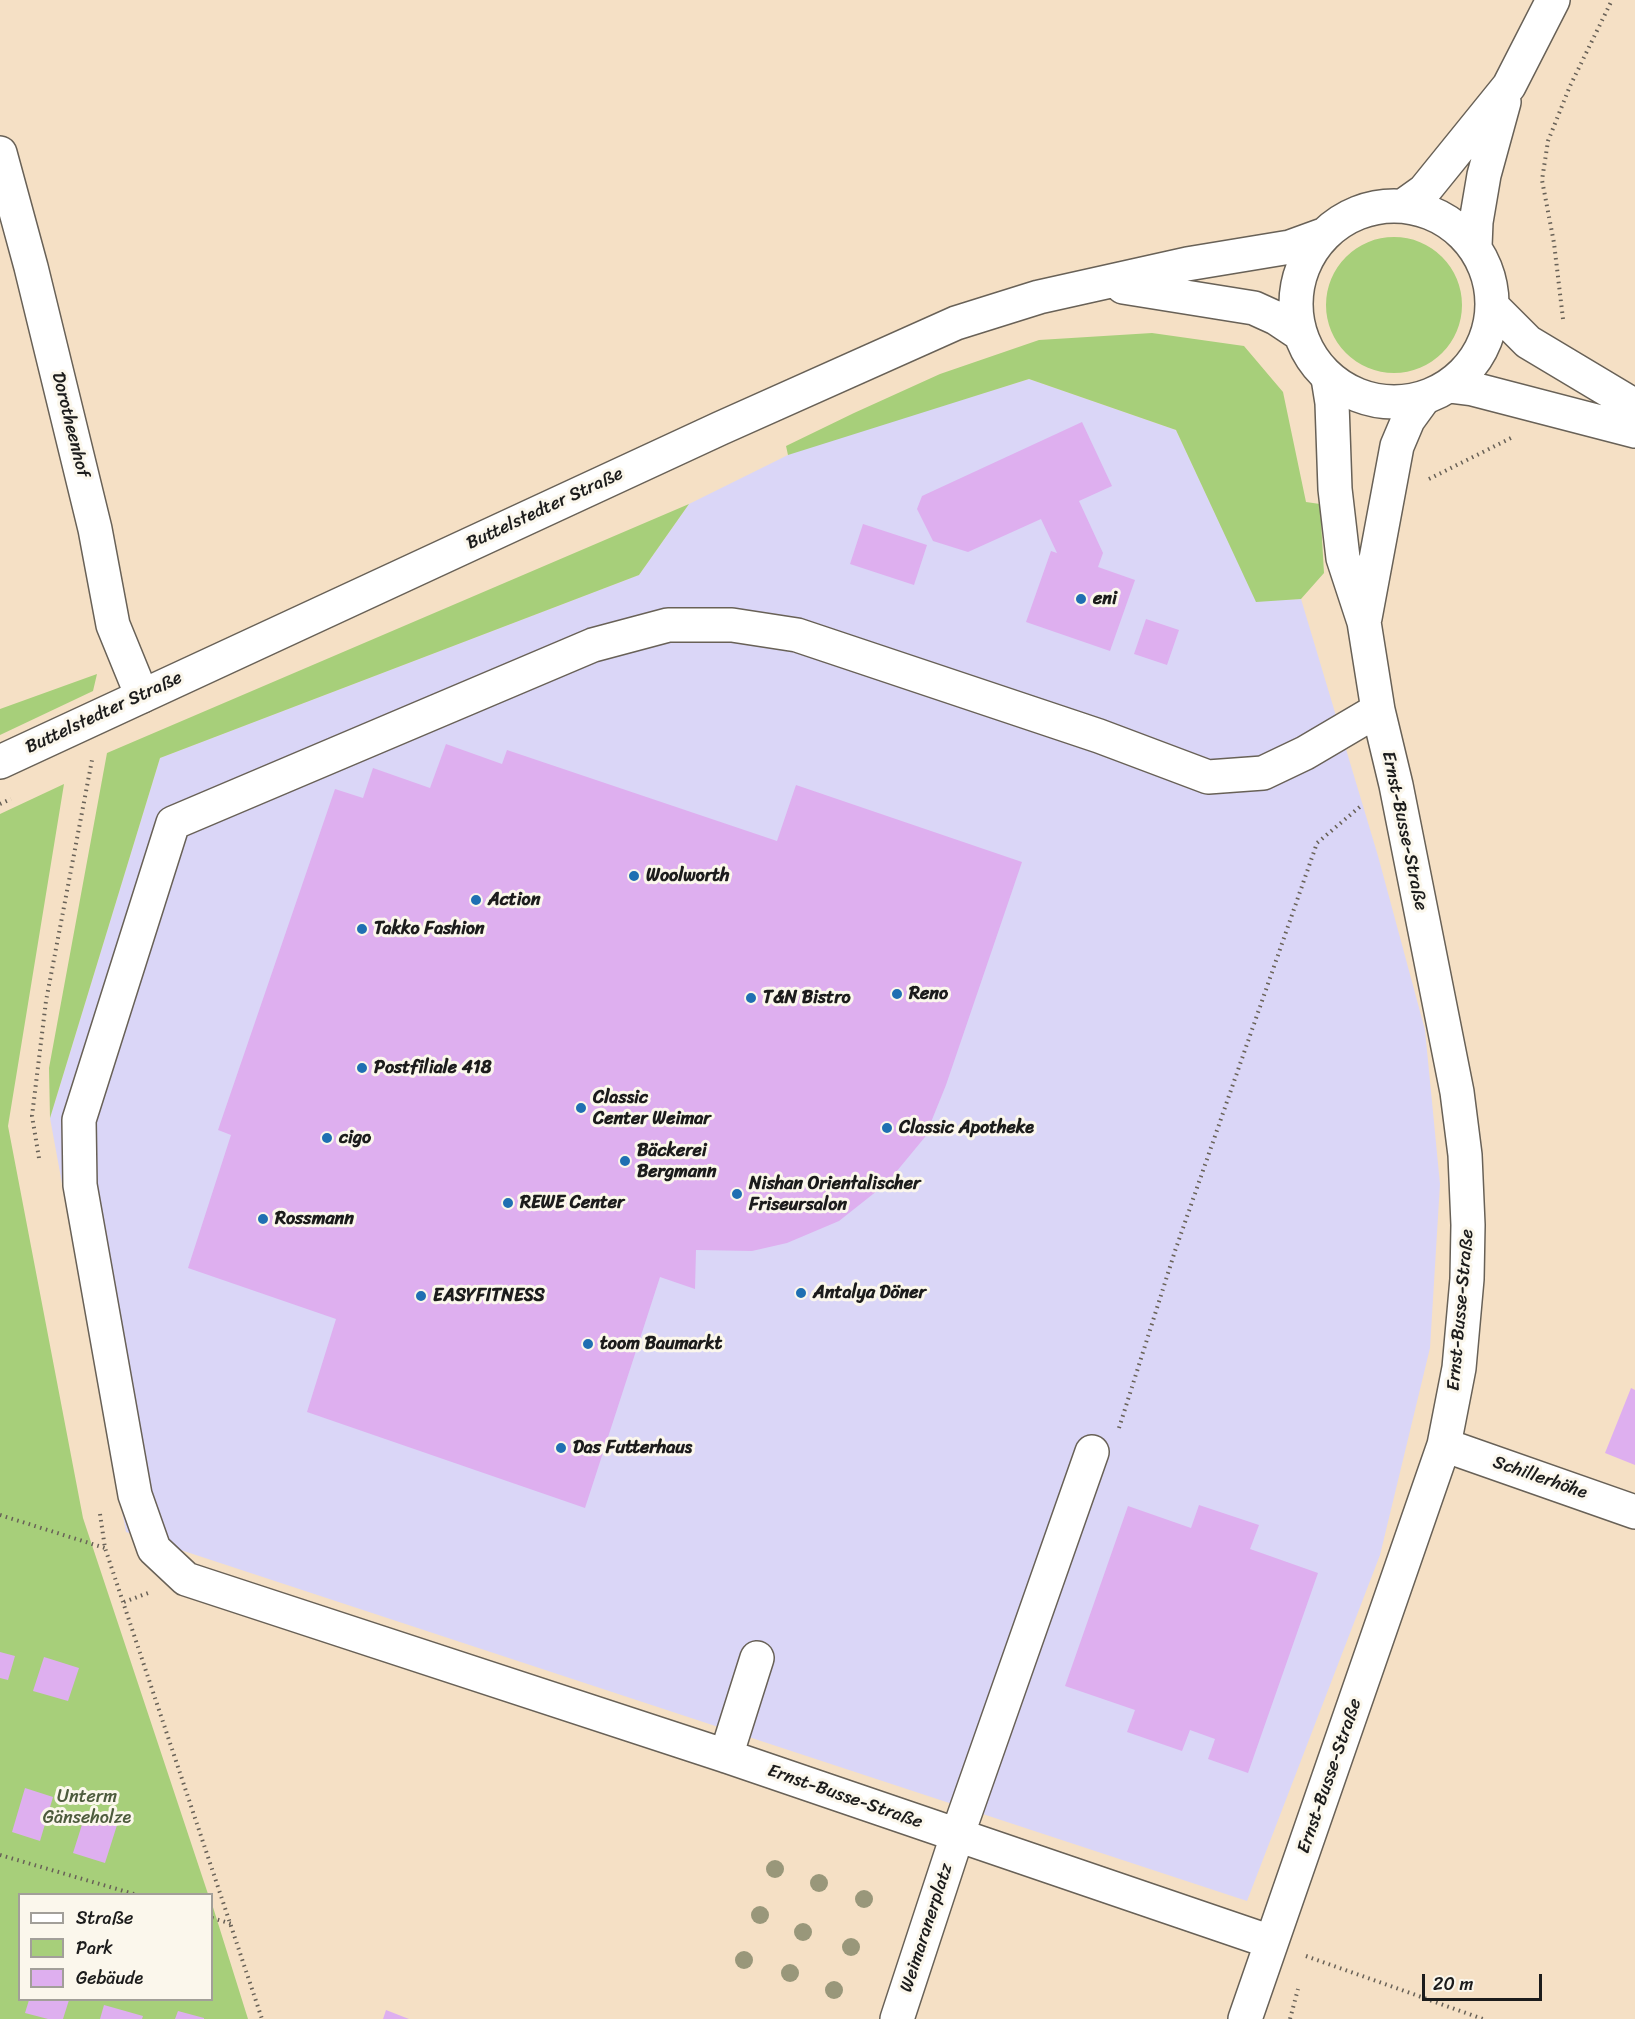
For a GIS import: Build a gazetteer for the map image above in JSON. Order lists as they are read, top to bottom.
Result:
{
  "streets": {
    "street": [
      "Dorotheenhof",
      "Buttelstedter Straße",
      "Ernst-Busse-Straße",
      "Schillerhöhe",
      "Weimaranerplatz"
    ]
  },
  "crossings": [
    ["Dorotheenhof", "Buttelstedter Straße"],
    ["Buttelstedter Straße", "Ernst-Busse-Straße"],
    ["Ernst-Busse-Straße", "Schillerhöhe"],
    ["Ernst-Busse-Straße", "Weimaranerplatz"]
  ],
  "parks": ["Unterm Gänseholze"],
  "places": [
    "eni",
    "Woolworth",
    "Action",
    "Takko Fashion",
    "Reno",
    "T&N Bistro",
    "Postfiliale 418",
    "Classic Center Weimar",
    "Classic Apotheke",
    "cigo",
    "Bäckerei Bergmann",
    "Nishan Orientalischer Friseursalon",
    "REWE Center",
    "Rossmann",
    "Antalya Döner",
    "EASYFITNESS",
    "toom Baumarkt",
    "Das Futterhaus"
  ],
  "legend": ["Straße", "Park", "Gebäude"],
  "scale_bar": "20 m"
}
